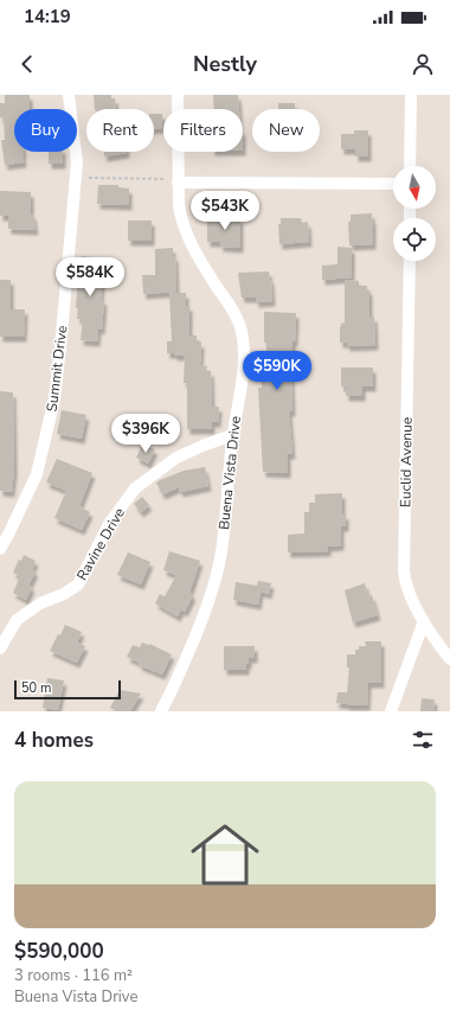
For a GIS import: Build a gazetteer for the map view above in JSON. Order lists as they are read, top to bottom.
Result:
{
  "streets": {
    "street": [
      "Summit Drive",
      "Euclid Avenue",
      "Buena Vista Drive",
      "Ravine Drive"
    ]
  },
  "crossings": [
    ["Buena Vista Drive", "Ravine Drive"]
  ],
  "scale_bar": "50 m",
  "north": "bottom",
  "page": {
    "status": "14:19",
    "header": "Nestly",
    "chip": [
      "Buy",
      "Rent",
      "Filters",
      "New"
    ],
    "price": [
      "$543K",
      "$584K",
      "$590K",
      "$396K"
    ],
    "scale": "50 m",
    "heading": "4 homes",
    "list": [
      {
        "name": "$590,000",
        "note": "3 rooms · 116 m² · Buena Vista Drive"
      }
    ]
  }
}
